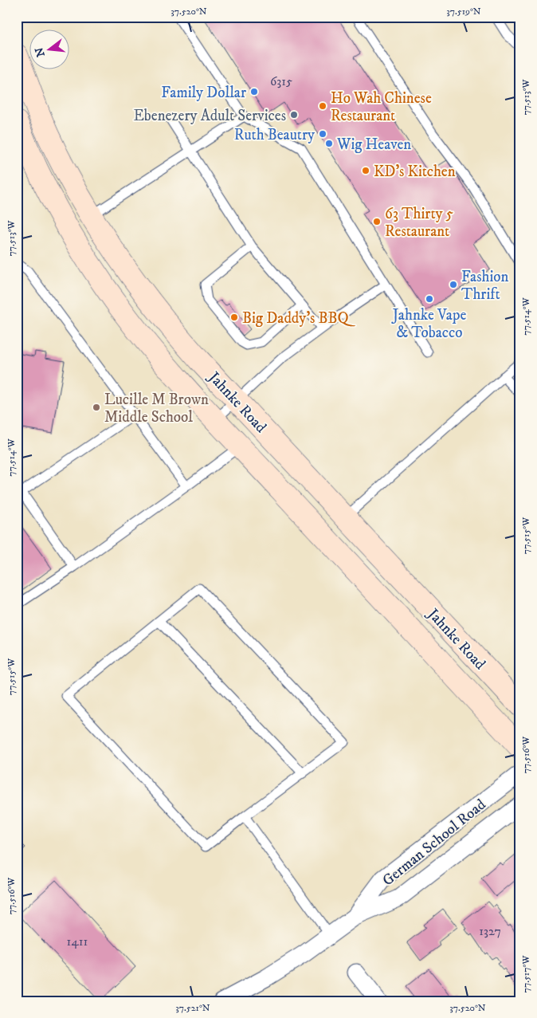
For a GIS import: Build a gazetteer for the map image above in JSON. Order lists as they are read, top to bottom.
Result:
{
  "streets": {
    "main road": ["Jahnke Road"],
    "street": ["German School Road"]
  },
  "places": [
    "Family Dollar",
    "Ho Wah Chinese Restaurant",
    "Ebenezery Adult Services",
    "Ruth Beautry",
    "Wig Heaven",
    "KD's Kitchen",
    "63 Thirty 5 Restaurant",
    "Fashion Thrift",
    "Jahnke Vape & Tobacco",
    "Big Daddy's BBQ",
    "Lucille M Brown Middle School"
  ],
  "house_numbers": ["6315", "1327", "1411"],
  "north": "left",
  "coordinates": [
    "37.520°N",
    "37.519°N",
    "77.513°W",
    "77.514°W",
    "77.515°W",
    "77.516°W",
    "77.517°W",
    "37.521°N"
  ]
}
